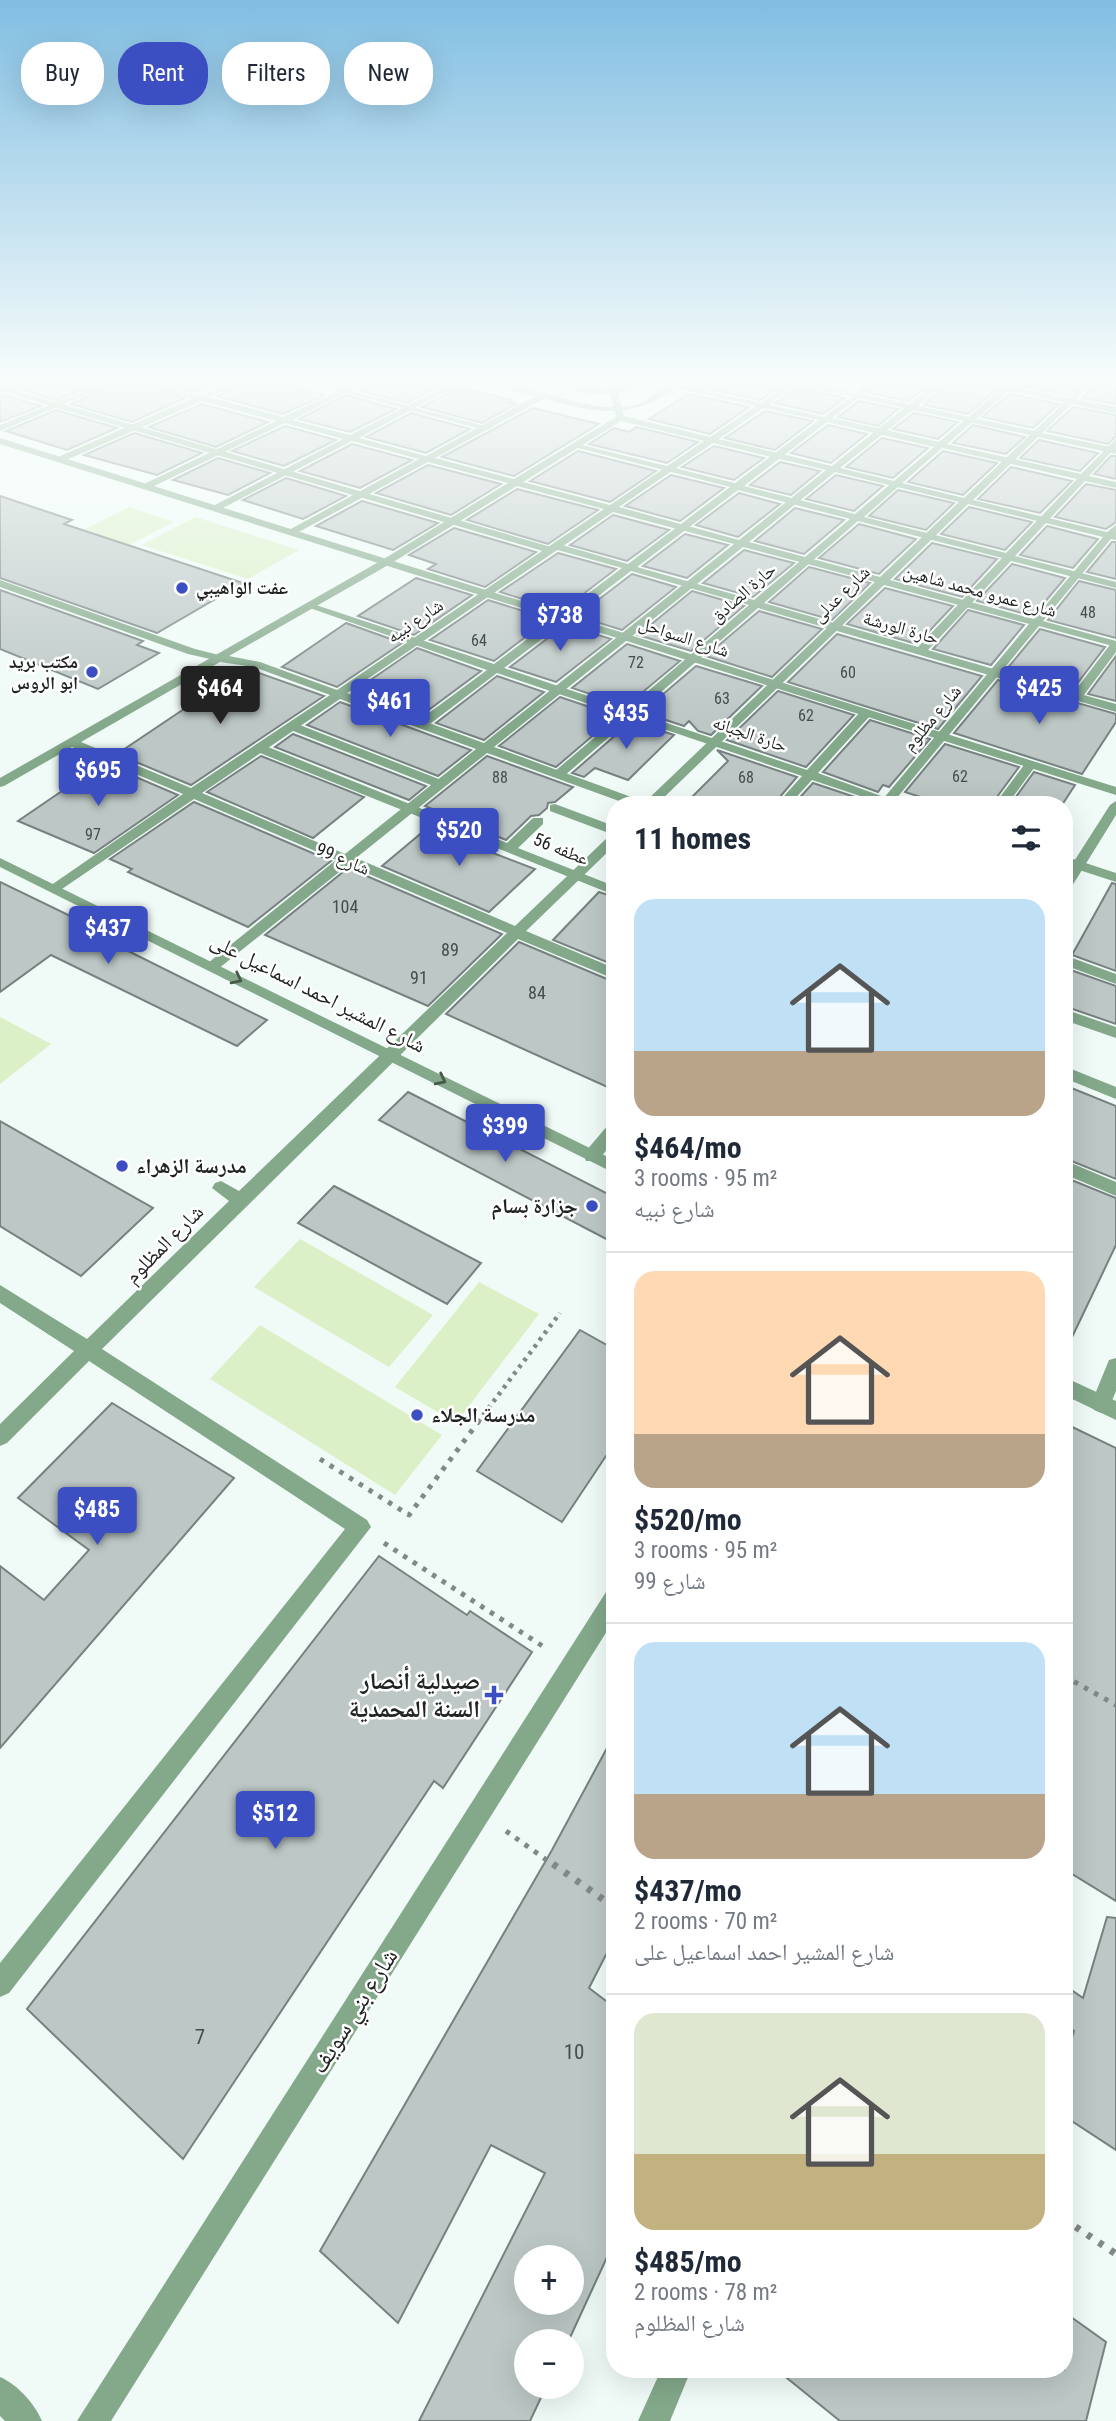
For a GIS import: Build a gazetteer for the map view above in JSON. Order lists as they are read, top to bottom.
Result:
{
  "streets": {
    "street": [
      "شارع عمرو محمد شاهين",
      "حارة الصادق",
      "شارع عدلى",
      "شارع نبيه",
      "حارة الورشة",
      "شارع السواحل",
      "شارع مظلوم",
      "حارة الجبانه",
      "عطفه 56",
      "شارع 99",
      "شارع المشير احمد اسماعيل على",
      "شارع المظلوم",
      "شارع بني سويف"
    ]
  },
  "crossings": [
    ["شارع عمرو محمد شاهين", "حارة الصادق"],
    ["شارع عمرو محمد شاهين", "شارع عدلى"],
    ["شارع عمرو محمد شاهين", "شارع نبيه"],
    ["شارع عمرو محمد شاهين", "شارع مظلوم"],
    ["حارة الصادق", "حارة الورشة"],
    ["حارة الصادق", "شارع السواحل"],
    ["حارة الصادق", "حارة الجبانه"],
    ["شارع عدلى", "حارة الورشة"],
    ["شارع عدلى", "شارع السواحل"],
    ["شارع عدلى", "حارة الجبانه"],
    ["شارع نبيه", "حارة الورشة"],
    ["شارع نبيه", "شارع السواحل"],
    ["شارع نبيه", "حارة الجبانه"],
    ["شارع نبيه", "عطفه 56"],
    ["شارع نبيه", "شارع 99"],
    ["شارع نبيه", "شارع المشير احمد اسماعيل على"],
    ["حارة الورشة", "شارع مظلوم"],
    ["شارع السواحل", "شارع مظلوم"],
    ["شارع المشير احمد اسماعيل على", "شارع المظلوم"]
  ],
  "one_way": ["شارع المشير احمد اسماعيل على"],
  "places": {
    "other": [
      "عفت الواهيبي",
      "مكتب بريد ابو الروس",
      "مدرسة الزهراء",
      "جزارة بسام",
      "مدرسة الجلاء"
    ],
    "health": ["صيدلية أنصار السنة المحمدية"]
  },
  "house_numbers": [
    "48",
    "64",
    "72",
    "60",
    "63",
    "62",
    "62",
    "88",
    "68",
    "97",
    "104",
    "89",
    "91",
    "84",
    "7",
    "10"
  ],
  "page": {
    "chip": [
      "Buy",
      "Rent",
      "Filters",
      "New"
    ],
    "price": [
      "$738",
      "$464",
      "$425",
      "$461",
      "$435",
      "$695",
      "$520",
      "$437",
      "$399",
      "$485",
      "$512"
    ],
    "heading": "11 homes",
    "list": [
      {
        "name": "$464/mo",
        "note": "3 rooms · 95 m² · شارع نبيه"
      },
      {
        "name": "$520/mo",
        "note": "3 rooms · 95 m² · شارع 99"
      },
      {
        "name": "$437/mo",
        "note": "2 rooms · 70 m² · شارع المشير احمد اسماعيل على"
      },
      {
        "name": "$485/mo",
        "note": "2 rooms · 78 m² · شارع المظلوم"
      }
    ],
    "map_buttons": ["+", "−"]
  }
}
